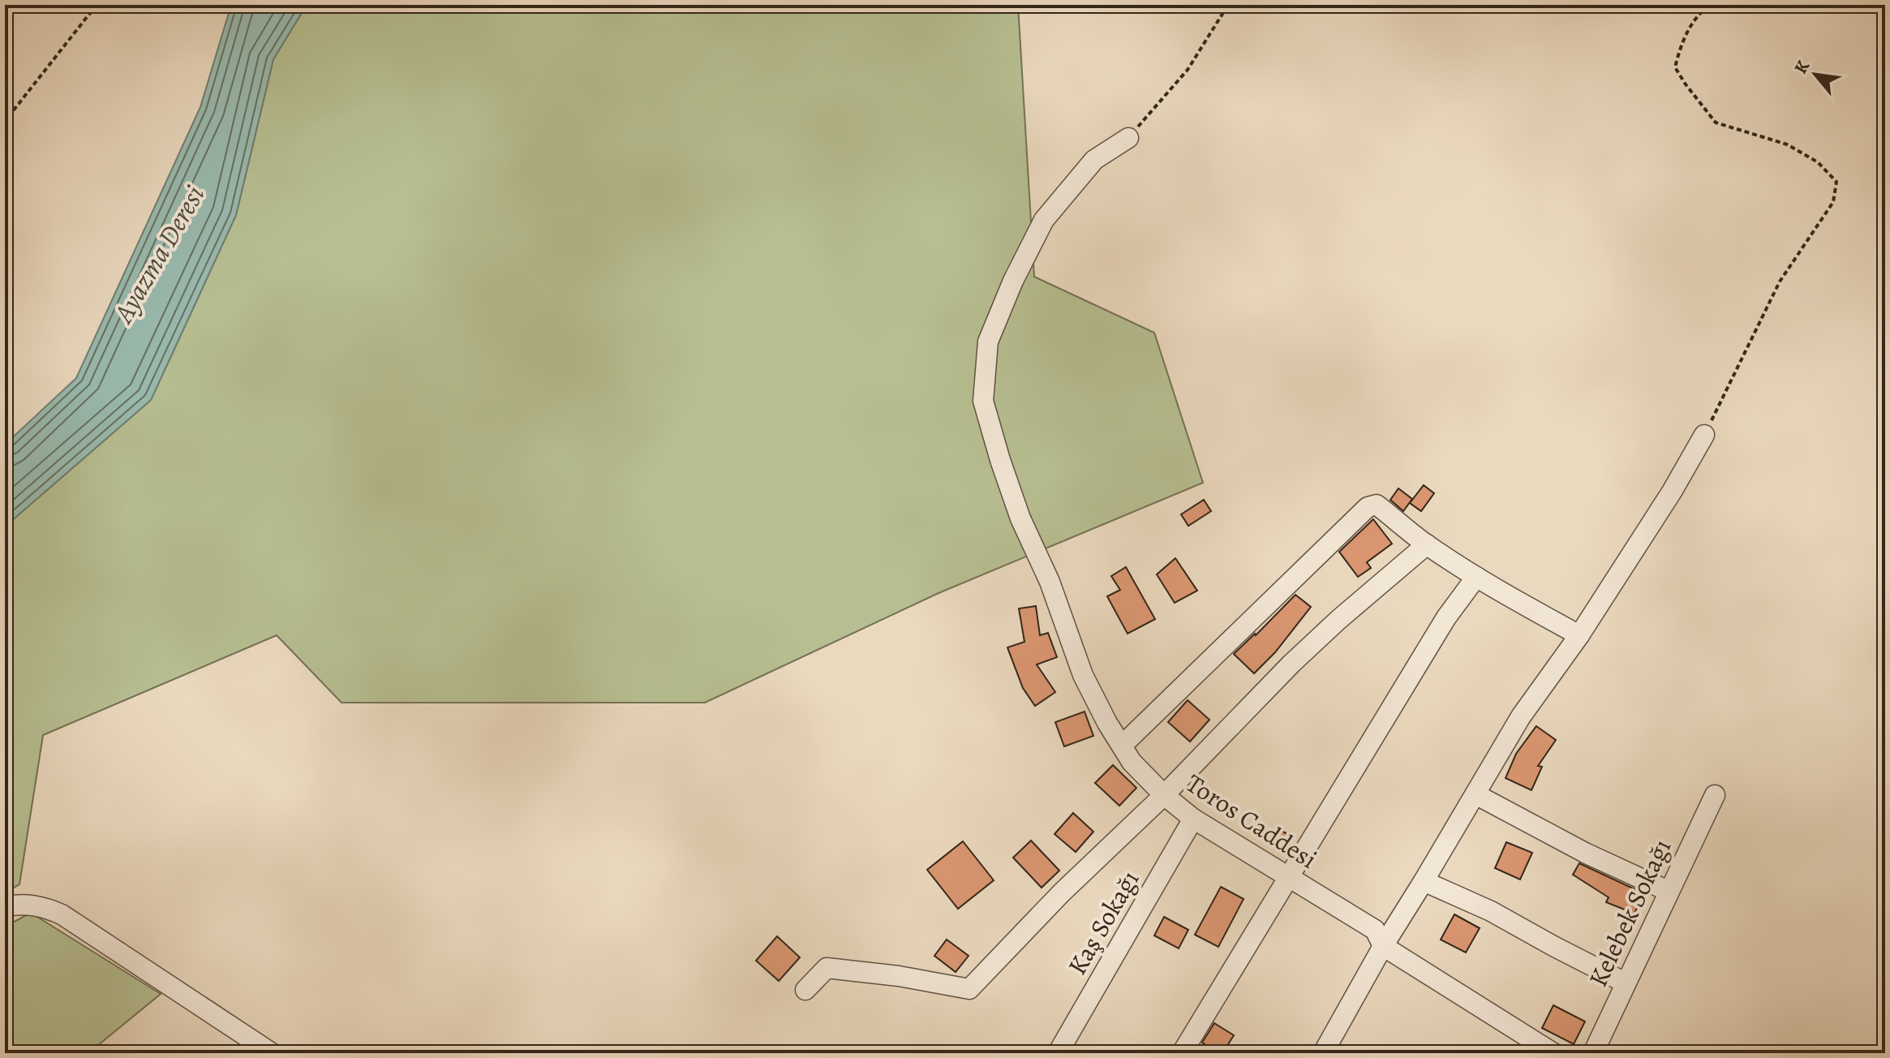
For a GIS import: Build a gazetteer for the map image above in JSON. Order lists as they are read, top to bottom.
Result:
{
  "streets": {
    "street": ["Toros Caddesi", "Kelebek Sokağı", "Kaş Sokağı"]
  },
  "crossings": [
    ["Toros Caddesi", "Kaş Sokağı"]
  ],
  "water": ["Ayazma Deresi"],
  "north": "top left"
}
